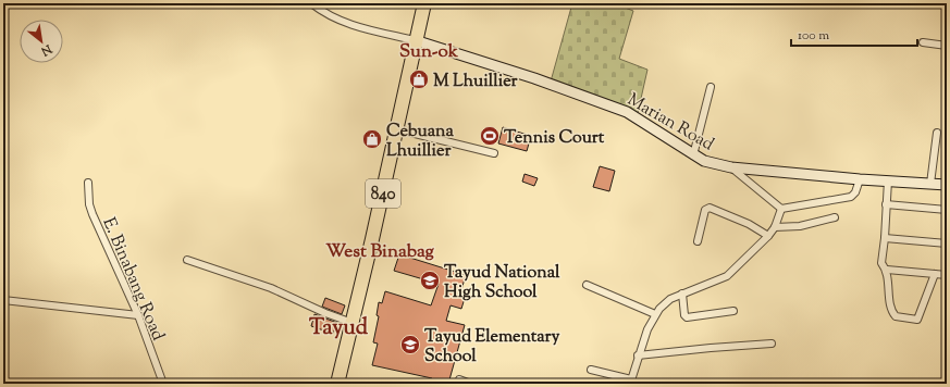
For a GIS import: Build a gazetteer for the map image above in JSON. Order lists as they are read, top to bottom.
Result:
{
  "streets": {
    "highway": ["840"],
    "street": ["Marian Road", "E. Binabang Road"]
  },
  "crossings": [
    ["Marian Road", "840"]
  ],
  "districts": ["Sun-ok", "West Binabag", "Tayud"],
  "places": {
    "shop": ["M Lhuillier", "Cebuana Lhuillier"],
    "sports": ["Tennis Court"],
    "school or university": ["Tayud National High School", "Tayud Elementary School"]
  },
  "scale_bar": "100 m",
  "north": "bottom right"
}
